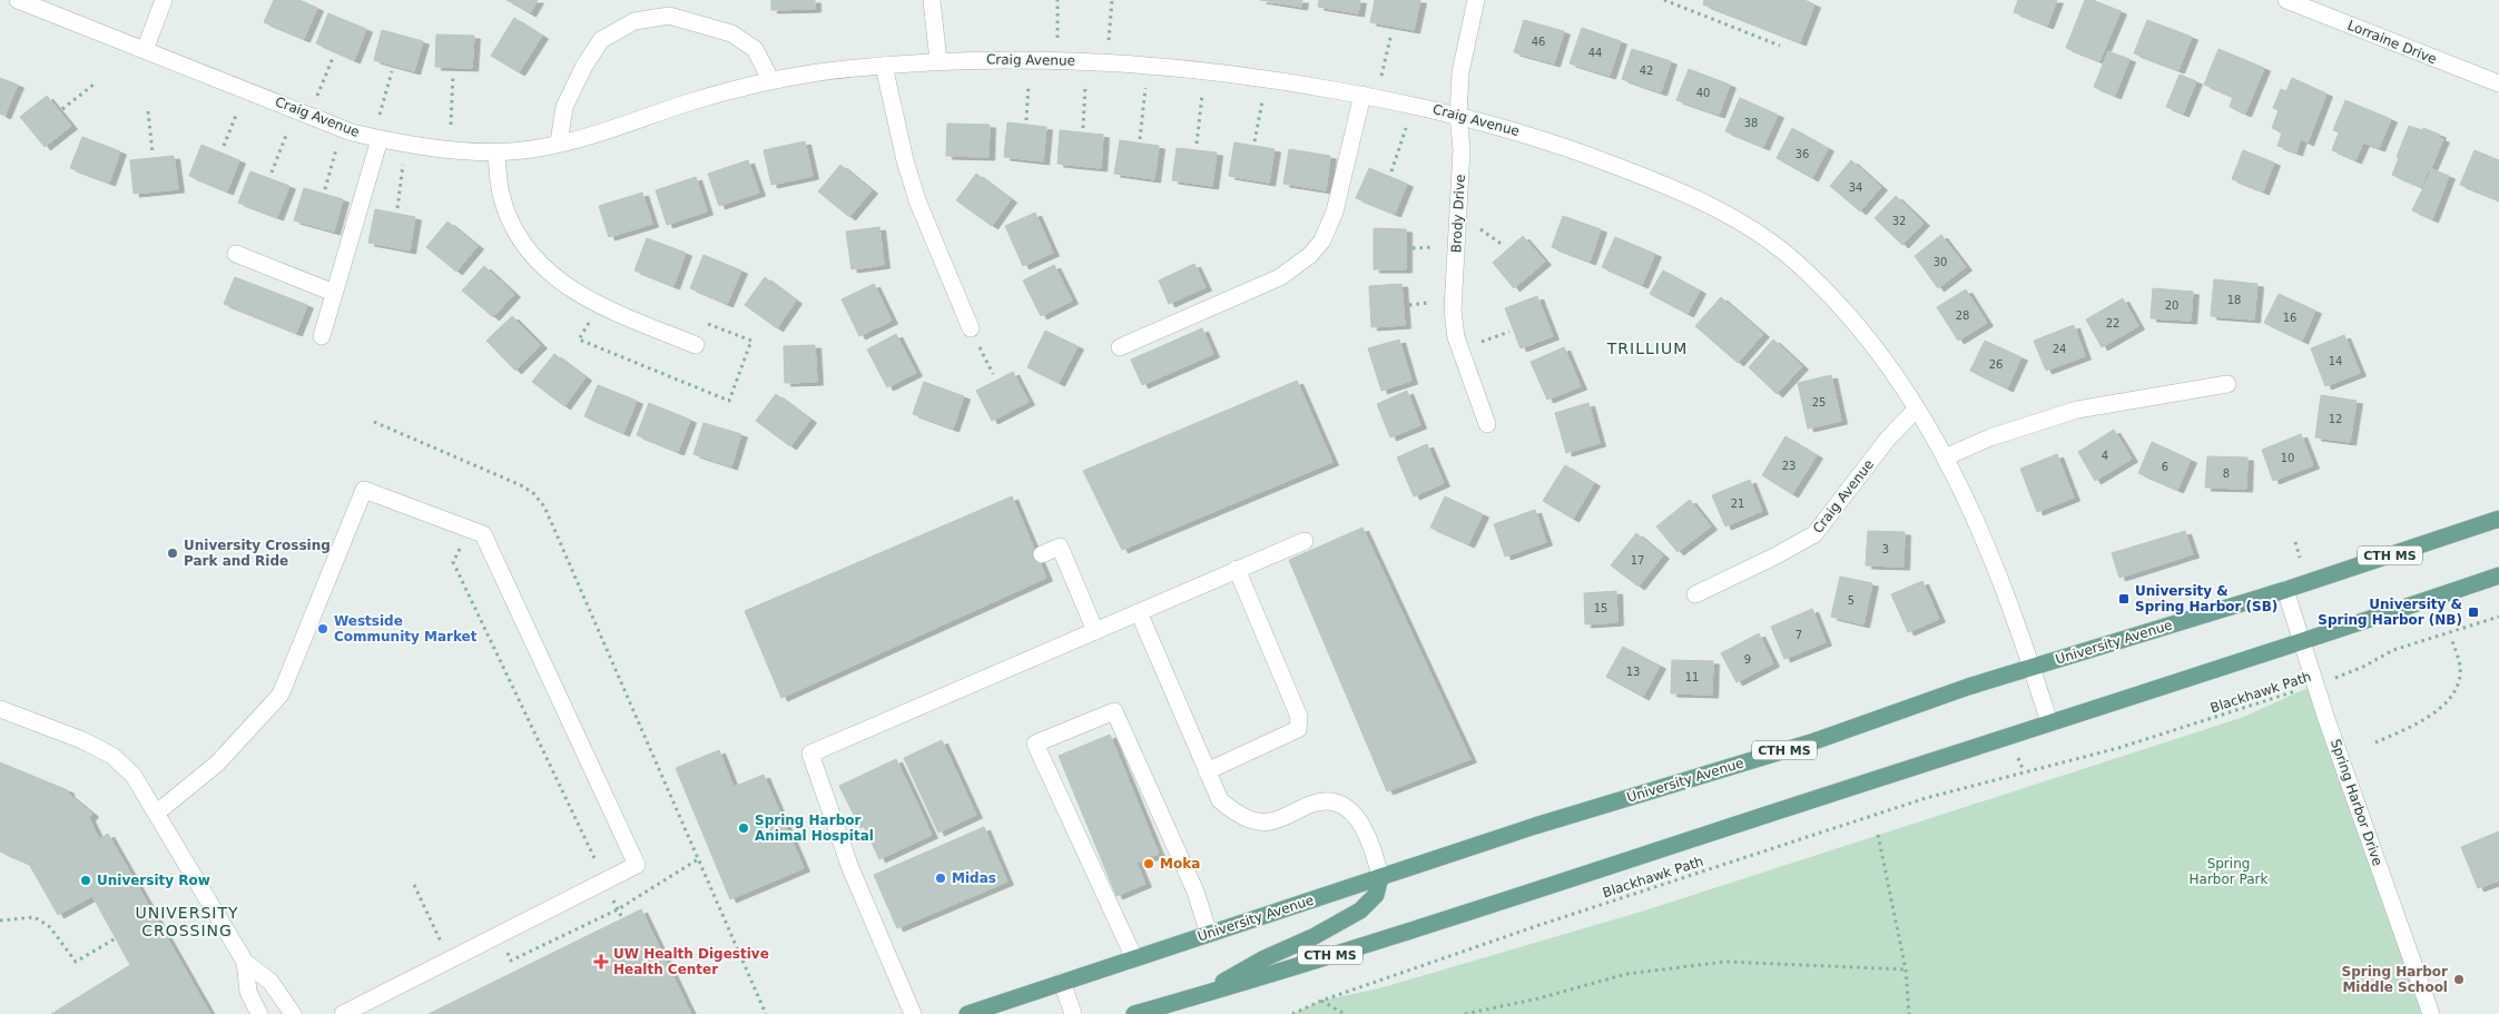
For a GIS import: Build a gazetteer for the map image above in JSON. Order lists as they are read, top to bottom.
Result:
{
  "streets": {
    "main road": ["CTH MS", "University Avenue"],
    "street": [
      "Lorraine Drive",
      "Craig Avenue",
      "Brody Drive",
      "Spring Harbor Drive"
    ],
    "path": ["Blackhawk Path"]
  },
  "crossings": [
    ["Craig Avenue", "Brody Drive"],
    ["Craig Avenue", "CTH MS"],
    ["Craig Avenue", "University Avenue"],
    ["CTH MS", "Spring Harbor Drive"],
    ["University Avenue", "Spring Harbor Drive"],
    ["Blackhawk Path", "Spring Harbor Drive"]
  ],
  "districts": ["TRILLIUM", "UNIVERSITY CROSSING"],
  "parks": ["Spring Harbor Park"],
  "places": {
    "other": [
      "University Crossing Park and Ride",
      "Westside Community Market",
      "Spring Harbor Animal Hospital",
      "Moka",
      "Midas",
      "University Row",
      "Spring Harbor Middle School"
    ],
    "transit": ["University & Spring Harbor (SB)", "University & Spring Harbor (NB)"],
    "health": ["UW Health Digestive Health Center"]
  },
  "house_numbers": [
    "46",
    "44",
    "42",
    "40",
    "38",
    "36",
    "34",
    "32",
    "30",
    "18",
    "20",
    "28",
    "16",
    "22",
    "24",
    "14",
    "26",
    "25",
    "12",
    "4",
    "10",
    "23",
    "6",
    "8",
    "21",
    "3",
    "17",
    "5",
    "15",
    "7",
    "9",
    "13",
    "11"
  ]
}
